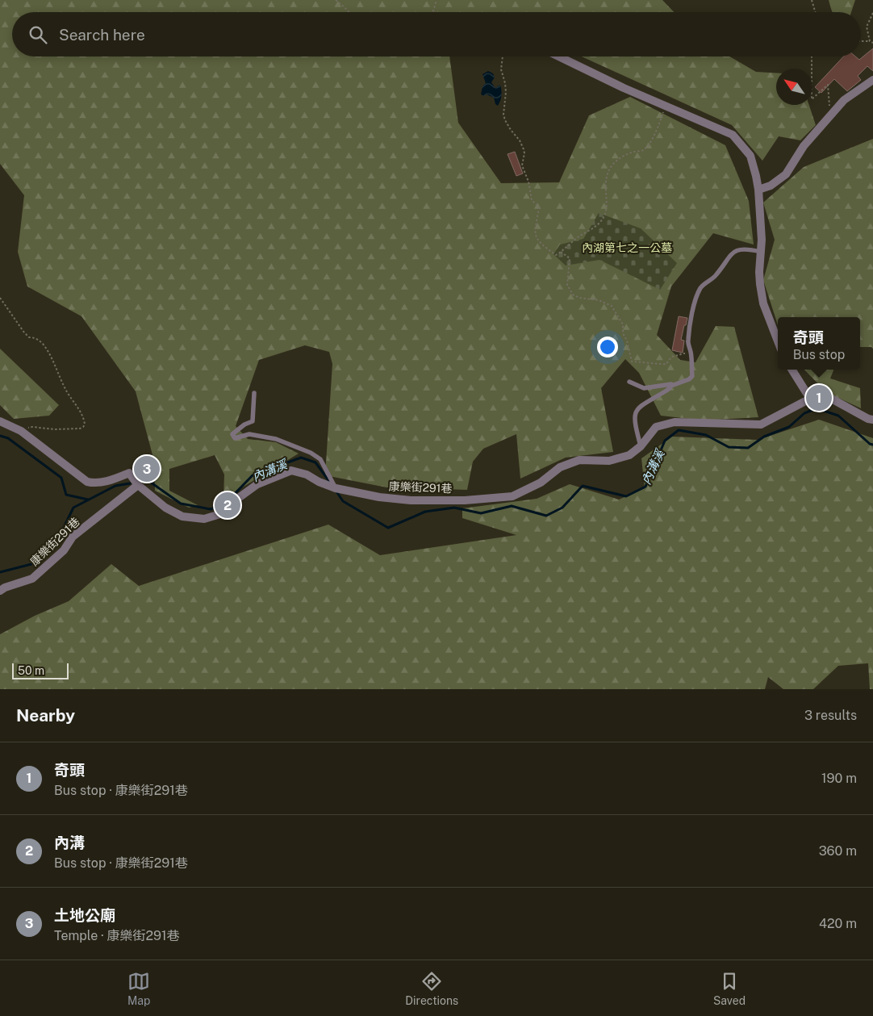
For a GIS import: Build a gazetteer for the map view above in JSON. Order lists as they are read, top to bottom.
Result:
{
  "streets": {
    "street": ["康樂街291巷"]
  },
  "water": ["內溝溪"],
  "parks": ["內湖第七之一公墓"],
  "scale_bar": "50 m",
  "north": "top left",
  "page": {
    "search": "Search here",
    "popup": ["奇頭", "Bus stop"],
    "pins": ["1", "3", "2"],
    "scale": "50 m",
    "heading": ["Nearby", "3 results"],
    "list": [
      {
        "mark": "1",
        "name": "奇頭",
        "note": "Bus stop · 康樂街291巷",
        "value": "190 m"
      },
      {
        "mark": "2",
        "name": "內溝",
        "note": "Bus stop · 康樂街291巷",
        "value": "360 m"
      },
      {
        "mark": "3",
        "name": "土地公廟",
        "note": "Temple · 康樂街291巷",
        "value": "420 m"
      }
    ],
    "nav": ["Map", "Directions", "Saved"]
  }
}
